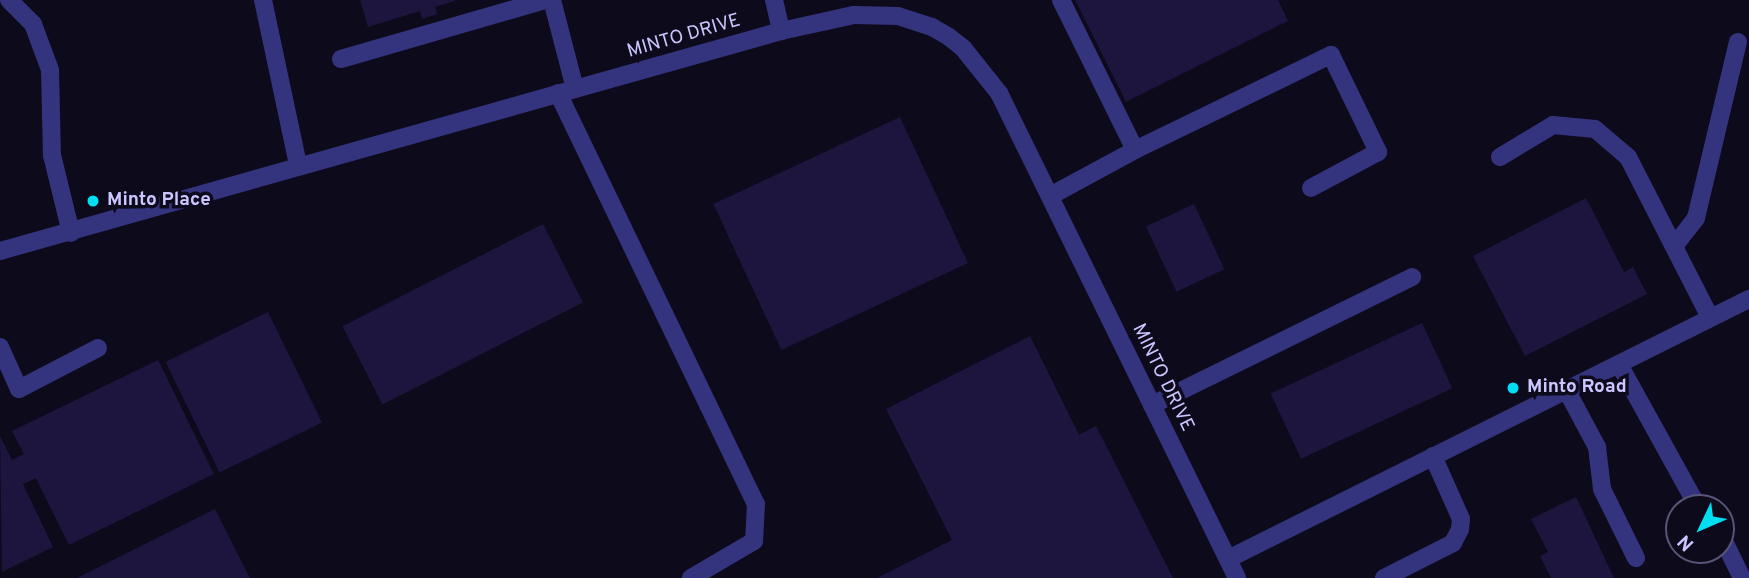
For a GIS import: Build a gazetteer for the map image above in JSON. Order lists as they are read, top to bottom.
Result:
{
  "streets": {
    "street": ["MINTO DRIVE"]
  },
  "places": ["Minto Place", "Minto Road"],
  "north": "bottom left"
}
